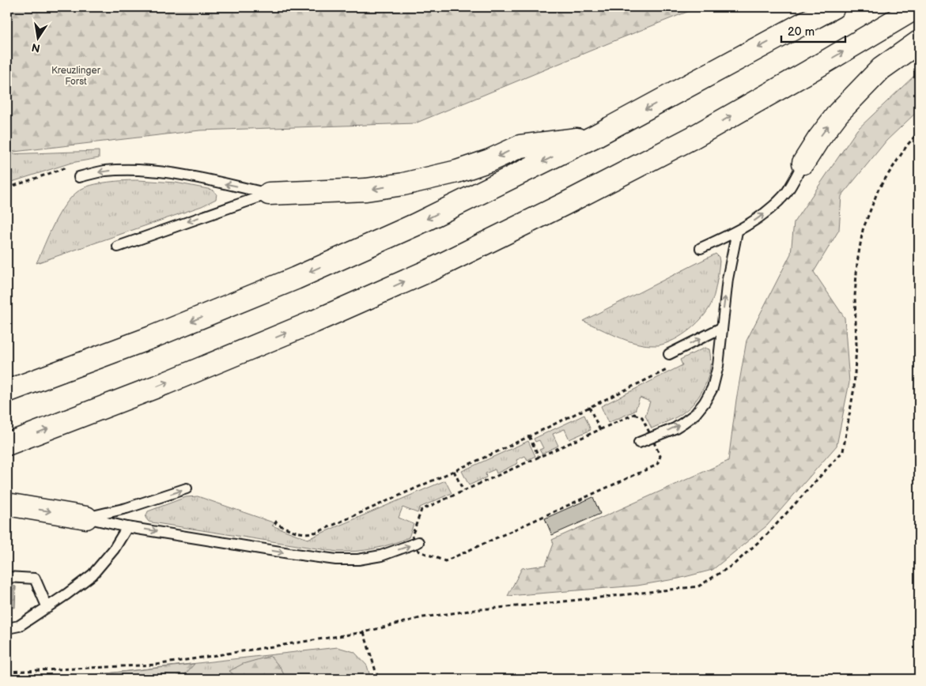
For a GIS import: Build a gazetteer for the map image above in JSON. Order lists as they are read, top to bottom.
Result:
{
  "parks": ["Kreuzlinger Forst"],
  "scale_bar": "20 m",
  "north": "bottom"
}
